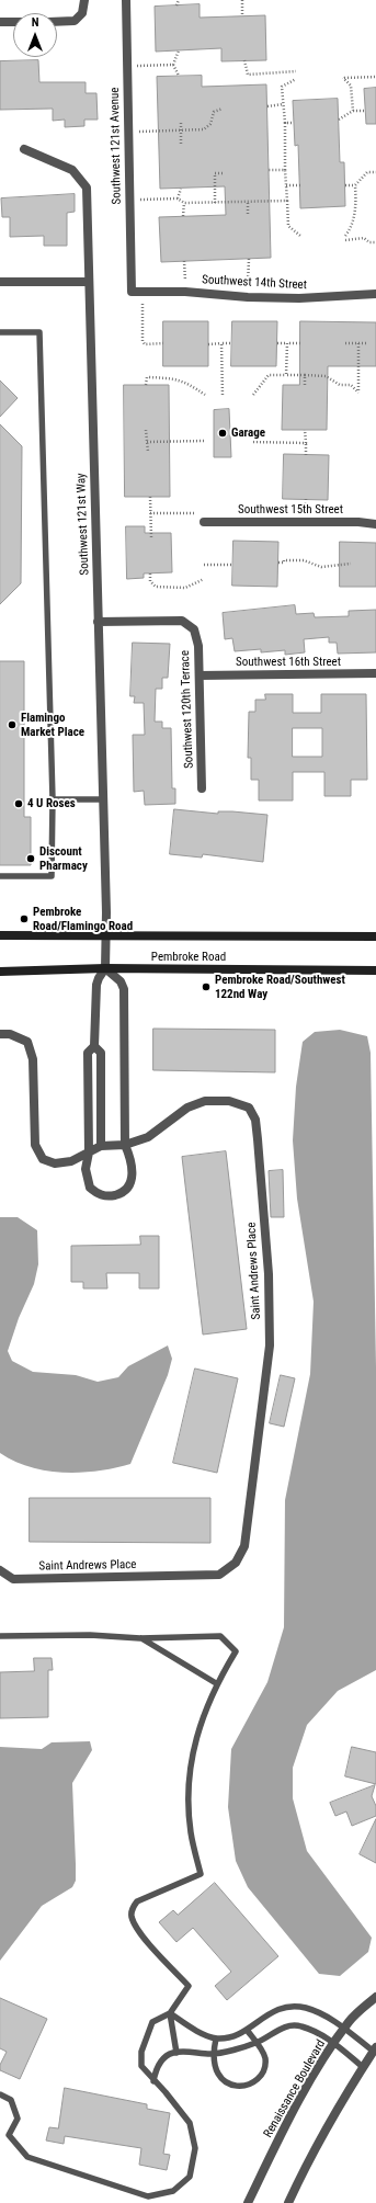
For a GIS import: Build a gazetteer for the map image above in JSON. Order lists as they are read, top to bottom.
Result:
{
  "streets": {
    "main road": ["Pembroke Road"],
    "street": [
      "Southwest 121st Avenue",
      "Southwest 14th Street",
      "Southwest 15th Street",
      "Southwest 121st Way",
      "Southwest 16th Street",
      "Southwest 120th Terrace",
      "Saint Andrews Place",
      "Renaissance Boulevard"
    ]
  },
  "crossings": [
    ["Southwest 121st Avenue", "Southwest 14th Street"],
    ["Southwest 121st Way", "Southwest 120th Terrace"],
    ["Southwest 121st Way", "Pembroke Road"],
    ["Southwest 16th Street", "Southwest 120th Terrace"]
  ],
  "places": [
    "Garage",
    "Flamingo Market Place",
    "4 U Roses",
    "Discount Pharmacy",
    "Pembroke Road/Flamingo Road",
    "Pembroke Road/Southwest 122nd Way"
  ],
  "north": "top"
}
